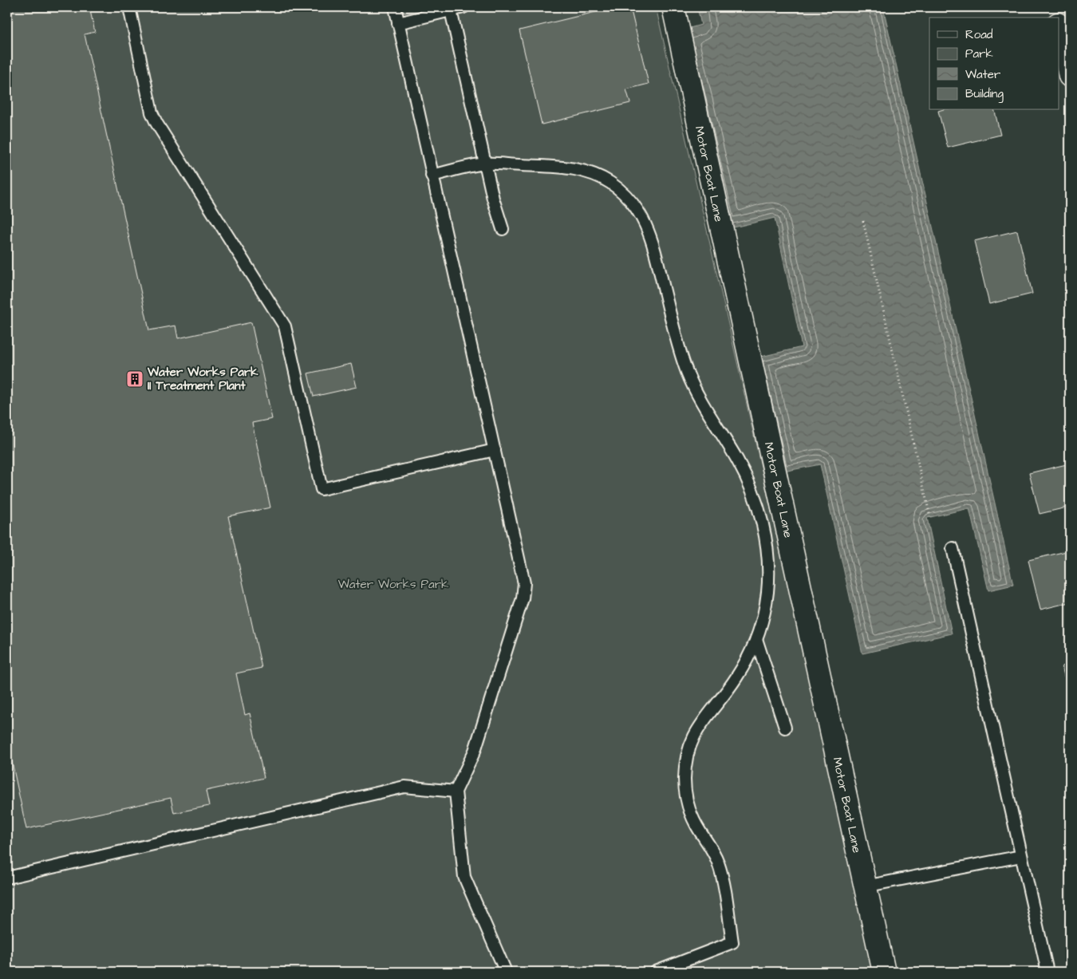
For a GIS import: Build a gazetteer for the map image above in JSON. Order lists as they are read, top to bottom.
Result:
{
  "streets": {
    "street": ["Motor Boat Lane"]
  },
  "parks": ["Water Works Park"],
  "places": {
    "building": ["Water Works Park II Treatment Plant"]
  },
  "legend": [
    "Road",
    "Park",
    "Water",
    "Building"
  ]
}
